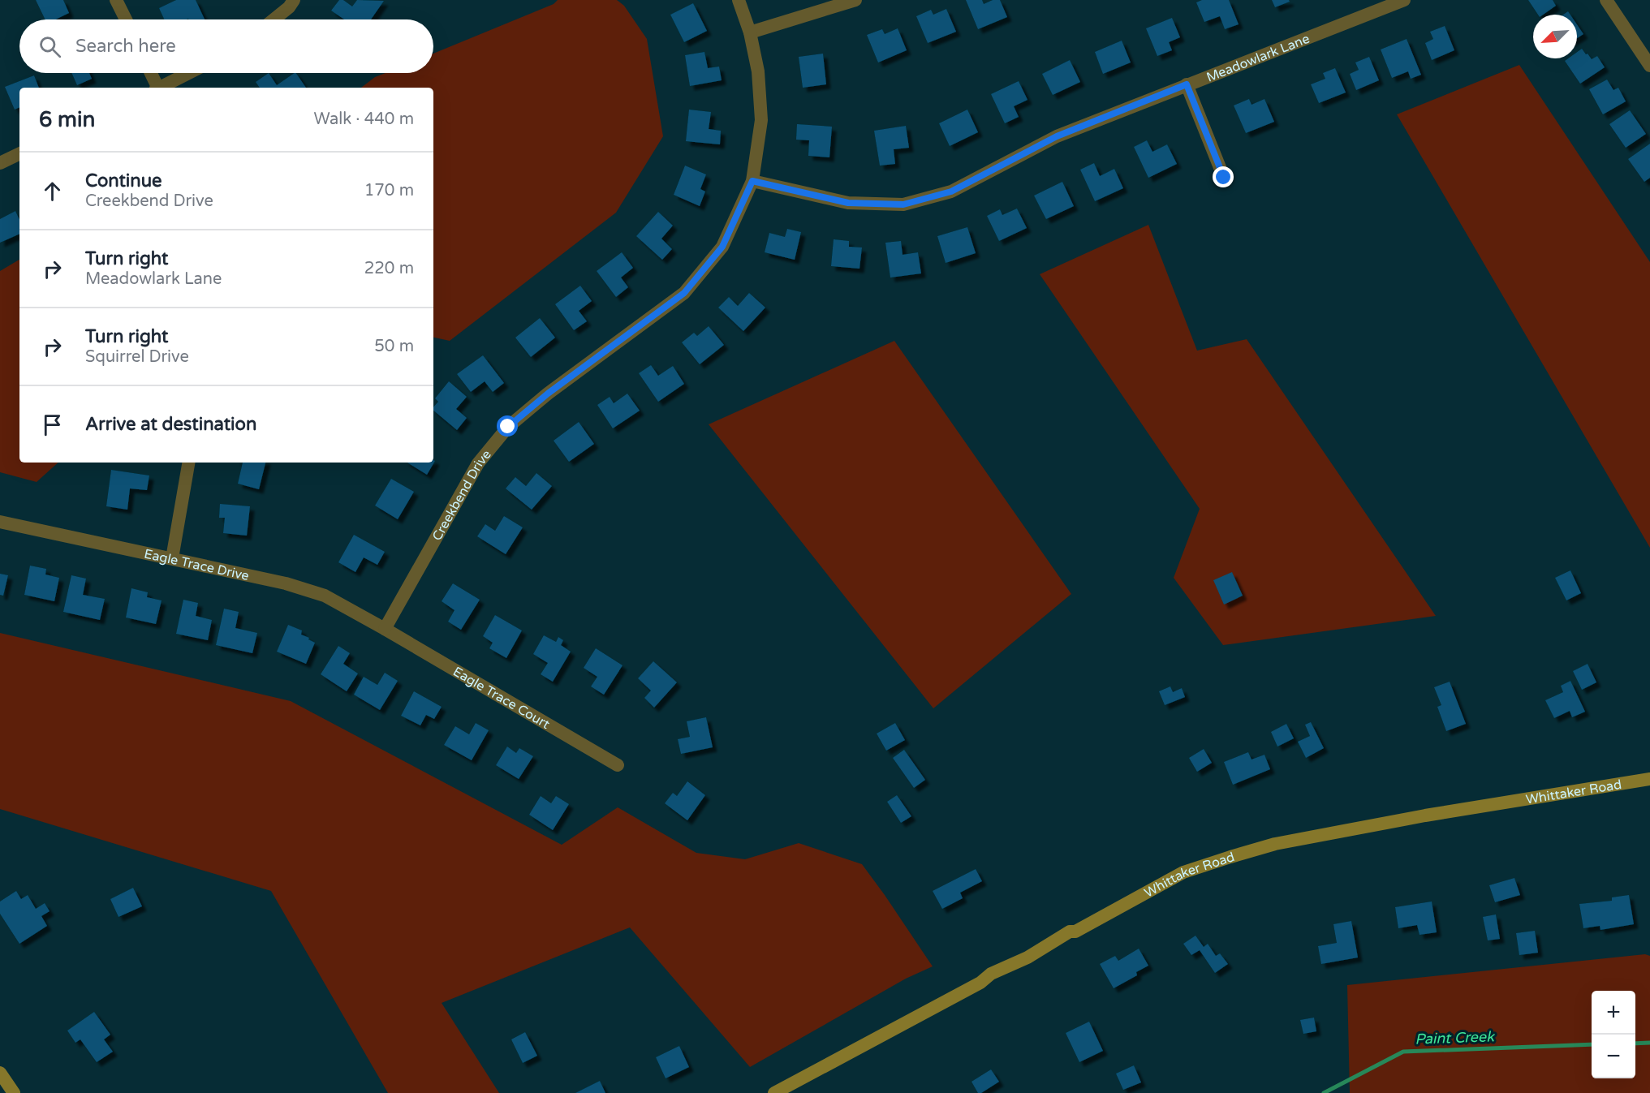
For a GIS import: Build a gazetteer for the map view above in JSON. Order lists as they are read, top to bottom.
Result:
{
  "streets": {
    "main road": ["Whittaker Road"],
    "street": [
      "Meadowlark Lane",
      "Creekbend Drive",
      "Eagle Trace Drive",
      "Eagle Trace Court"
    ]
  },
  "crossings": [
    ["Meadowlark Lane", "Creekbend Drive"],
    ["Creekbend Drive", "Eagle Trace Drive"],
    ["Creekbend Drive", "Eagle Trace Court"],
    ["Eagle Trace Drive", "Eagle Trace Court"]
  ],
  "water": ["Paint Creek"],
  "north": "bottom left",
  "page": {
    "search": "Search here",
    "heading": ["6 min", "Walk · 440 m"],
    "list": [
      ["Continue", "Creekbend Drive", "170 m"],
      ["Turn right", "Meadowlark Lane", "220 m"],
      ["Turn right", "Squirrel Drive", "50 m"],
      "Arrive at destination"
    ],
    "map_buttons": ["+", "−"]
  }
}
